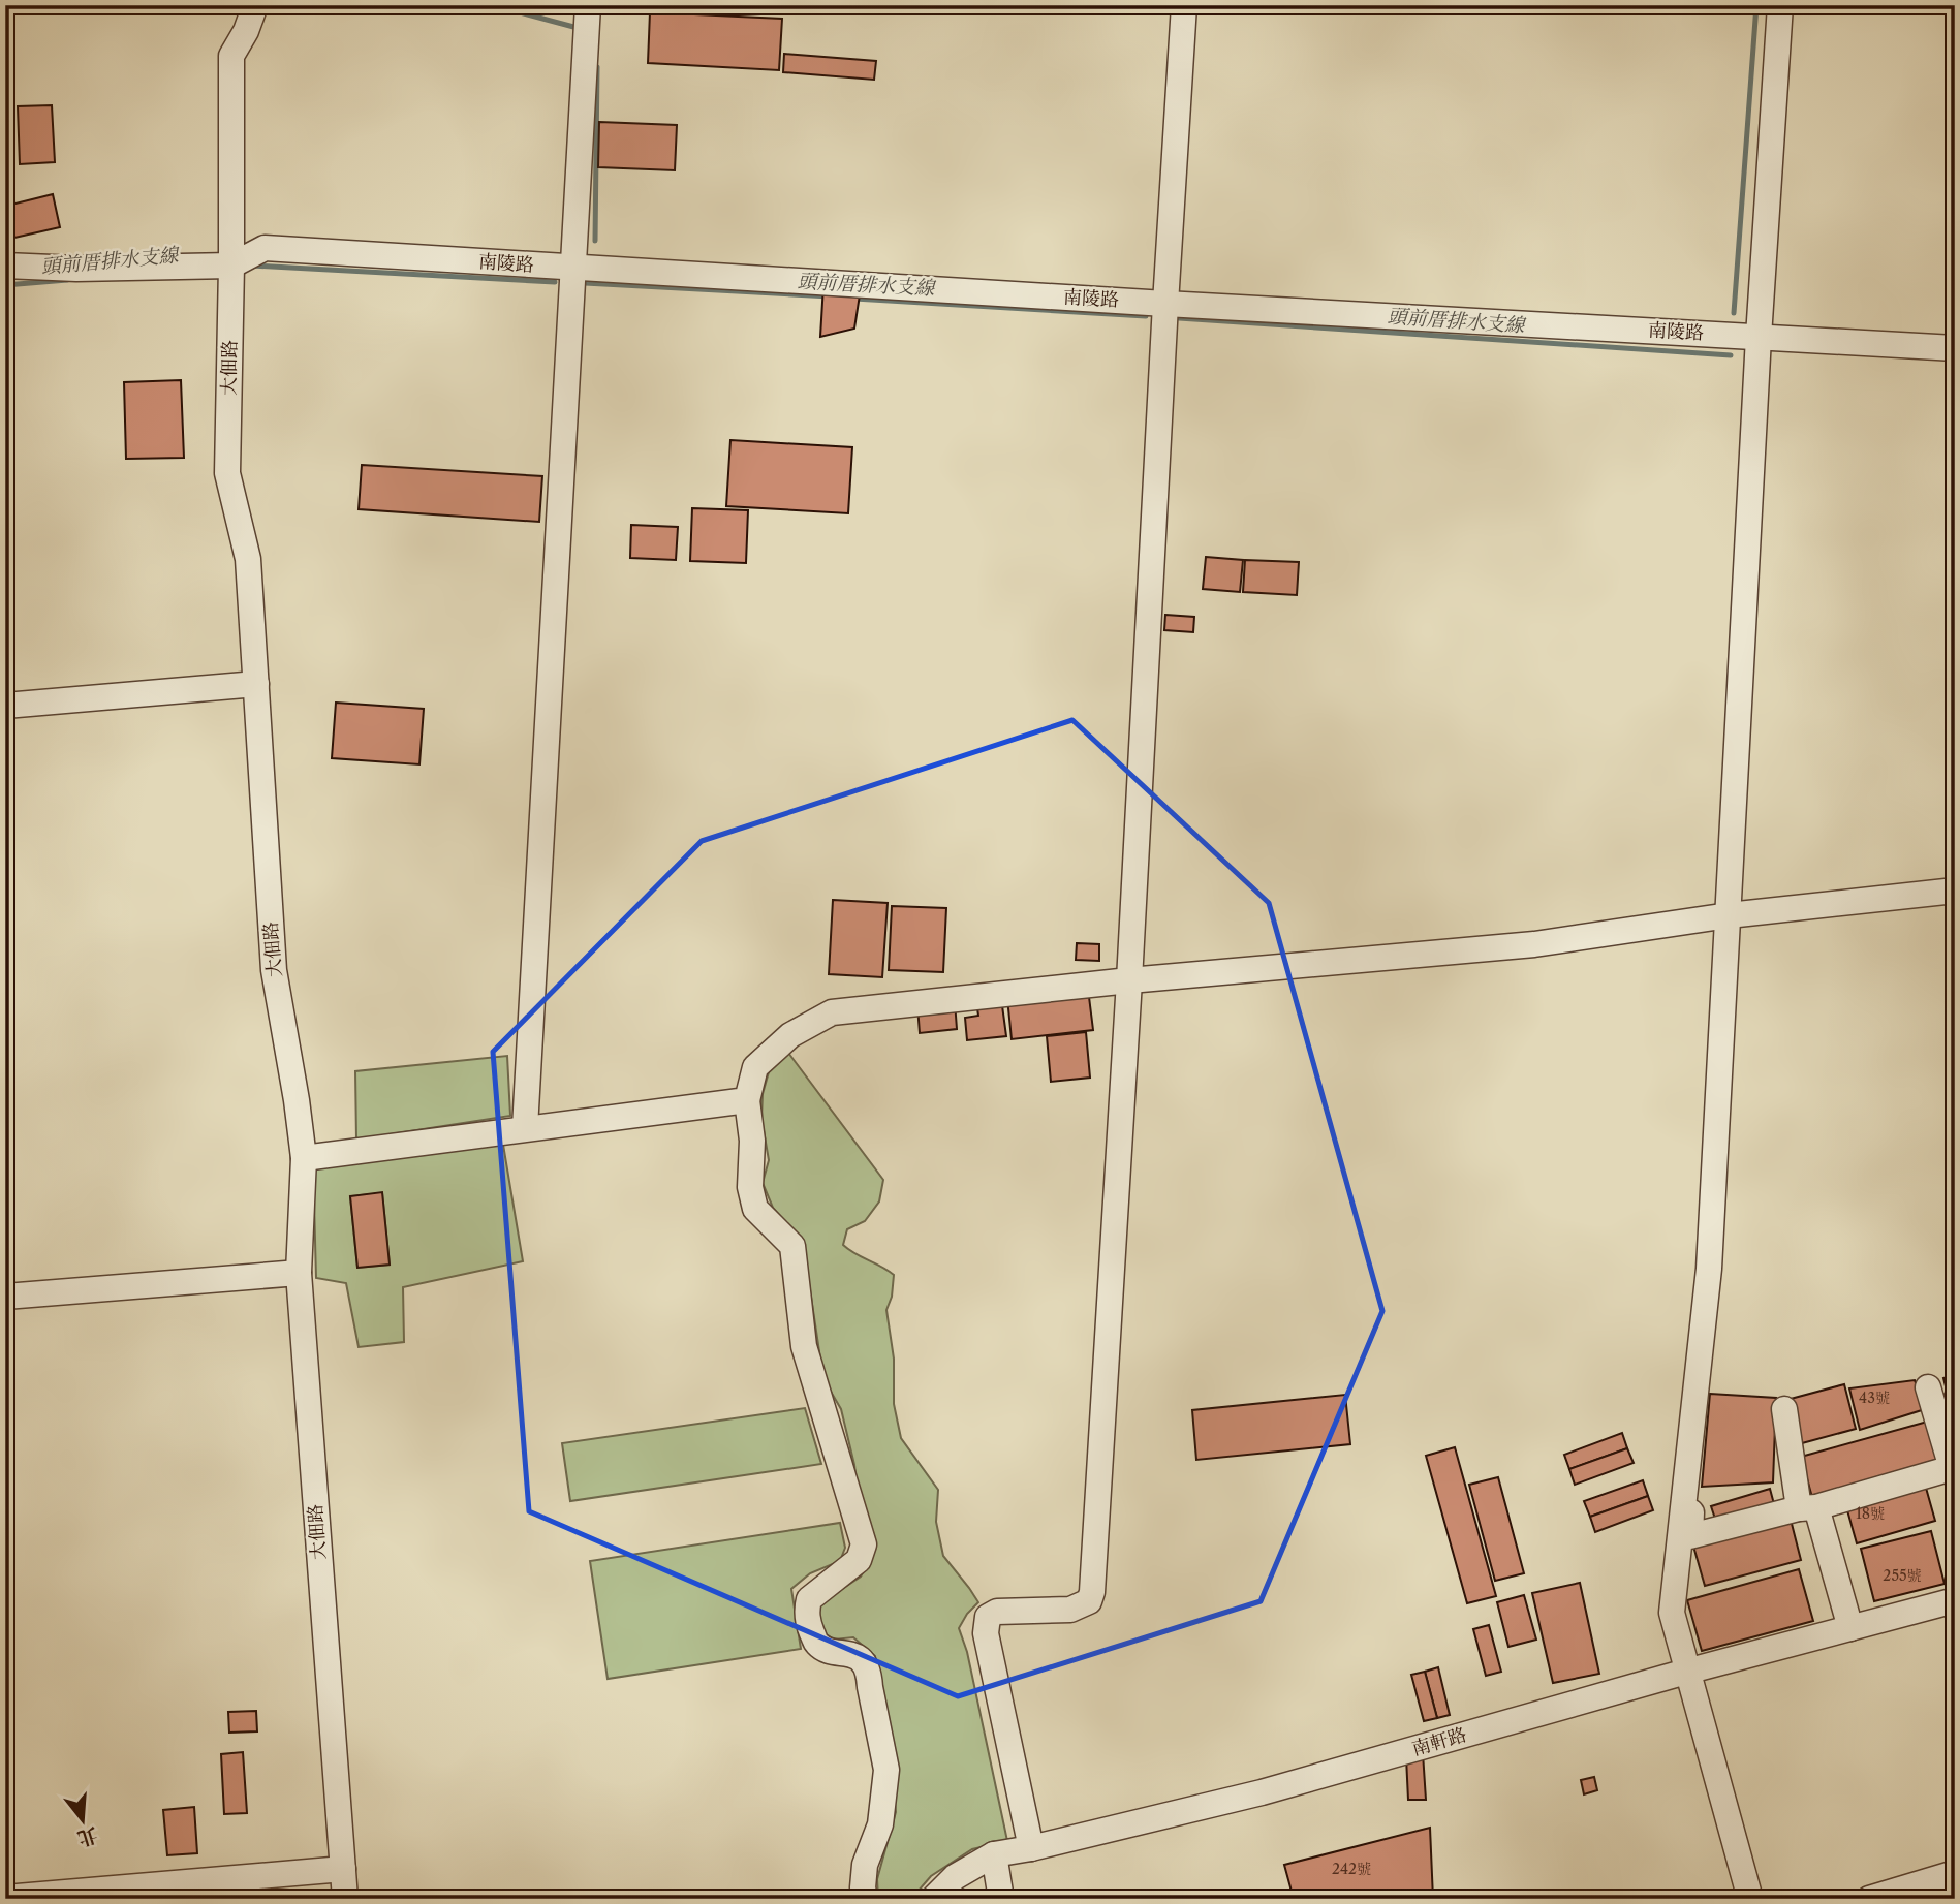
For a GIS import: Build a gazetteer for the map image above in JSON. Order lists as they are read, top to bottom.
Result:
{
  "streets": {
    "street": ["南陵路", "大佃路", "南軒路"]
  },
  "crossings": [
    ["南陵路", "大佃路"]
  ],
  "water": ["頭前厝排水支線"],
  "house_numbers": [
    "43號",
    "18號",
    "255號",
    "242號"
  ],
  "north": "bottom"
}
